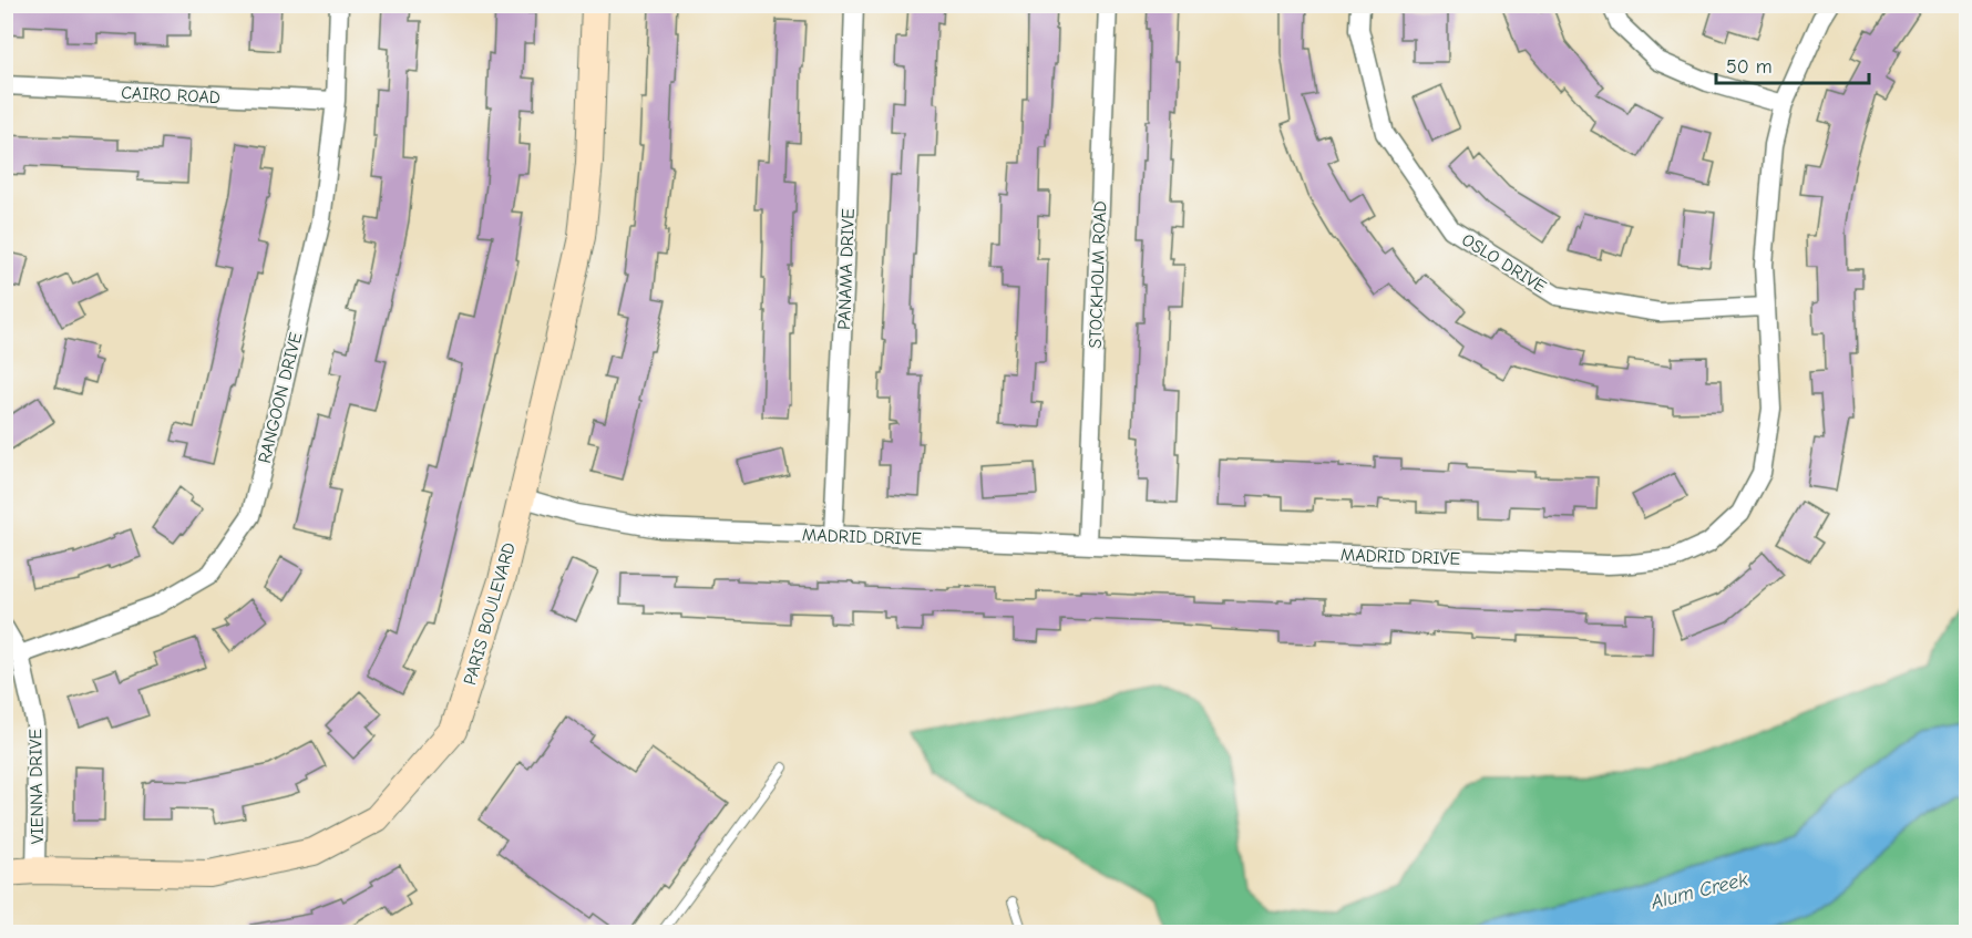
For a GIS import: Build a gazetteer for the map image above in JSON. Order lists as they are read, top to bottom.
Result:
{
  "streets": {
    "street": [
      "CAIRO ROAD",
      "OSLO DRIVE",
      "PANAMA DRIVE",
      "STOCKHOLM ROAD",
      "RANGOON DRIVE",
      "MADRID DRIVE",
      "PARIS BOULEVARD",
      "VIENNA DRIVE"
    ]
  },
  "crossings": [
    ["CAIRO ROAD", "RANGOON DRIVE"],
    ["OSLO DRIVE", "MADRID DRIVE"],
    ["PANAMA DRIVE", "MADRID DRIVE"],
    ["STOCKHOLM ROAD", "MADRID DRIVE"],
    ["RANGOON DRIVE", "VIENNA DRIVE"],
    ["MADRID DRIVE", "PARIS BOULEVARD"],
    ["PARIS BOULEVARD", "VIENNA DRIVE"]
  ],
  "water": ["Alum Creek"],
  "scale_bar": "50 m"
}
